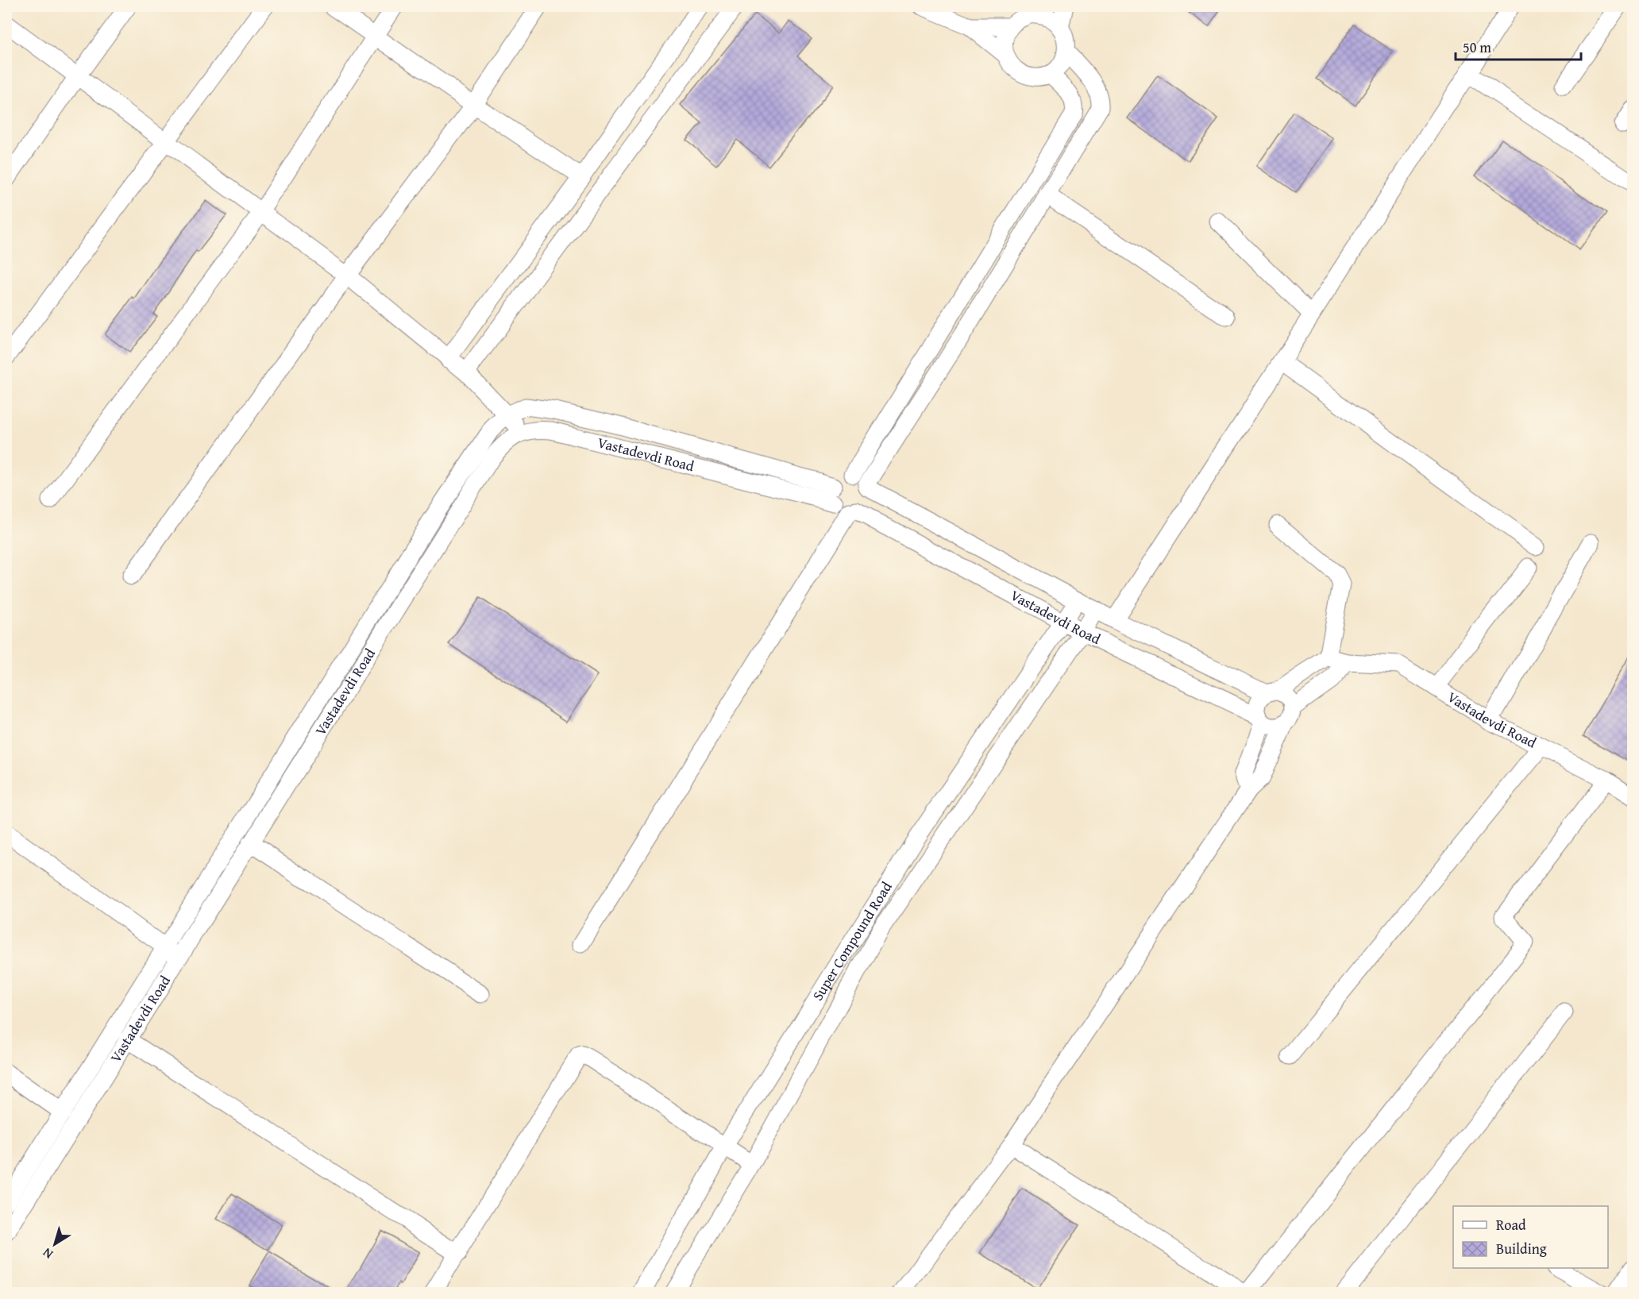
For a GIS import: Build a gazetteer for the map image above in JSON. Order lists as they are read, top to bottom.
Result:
{
  "streets": {
    "street": ["Vastadevdi Road", "Super Compound Road"]
  },
  "crossings": [
    ["Vastadevdi Road", "Super Compound Road"]
  ],
  "legend": ["Road", "Building"],
  "scale_bar": "50 m",
  "north": "bottom left"
}
